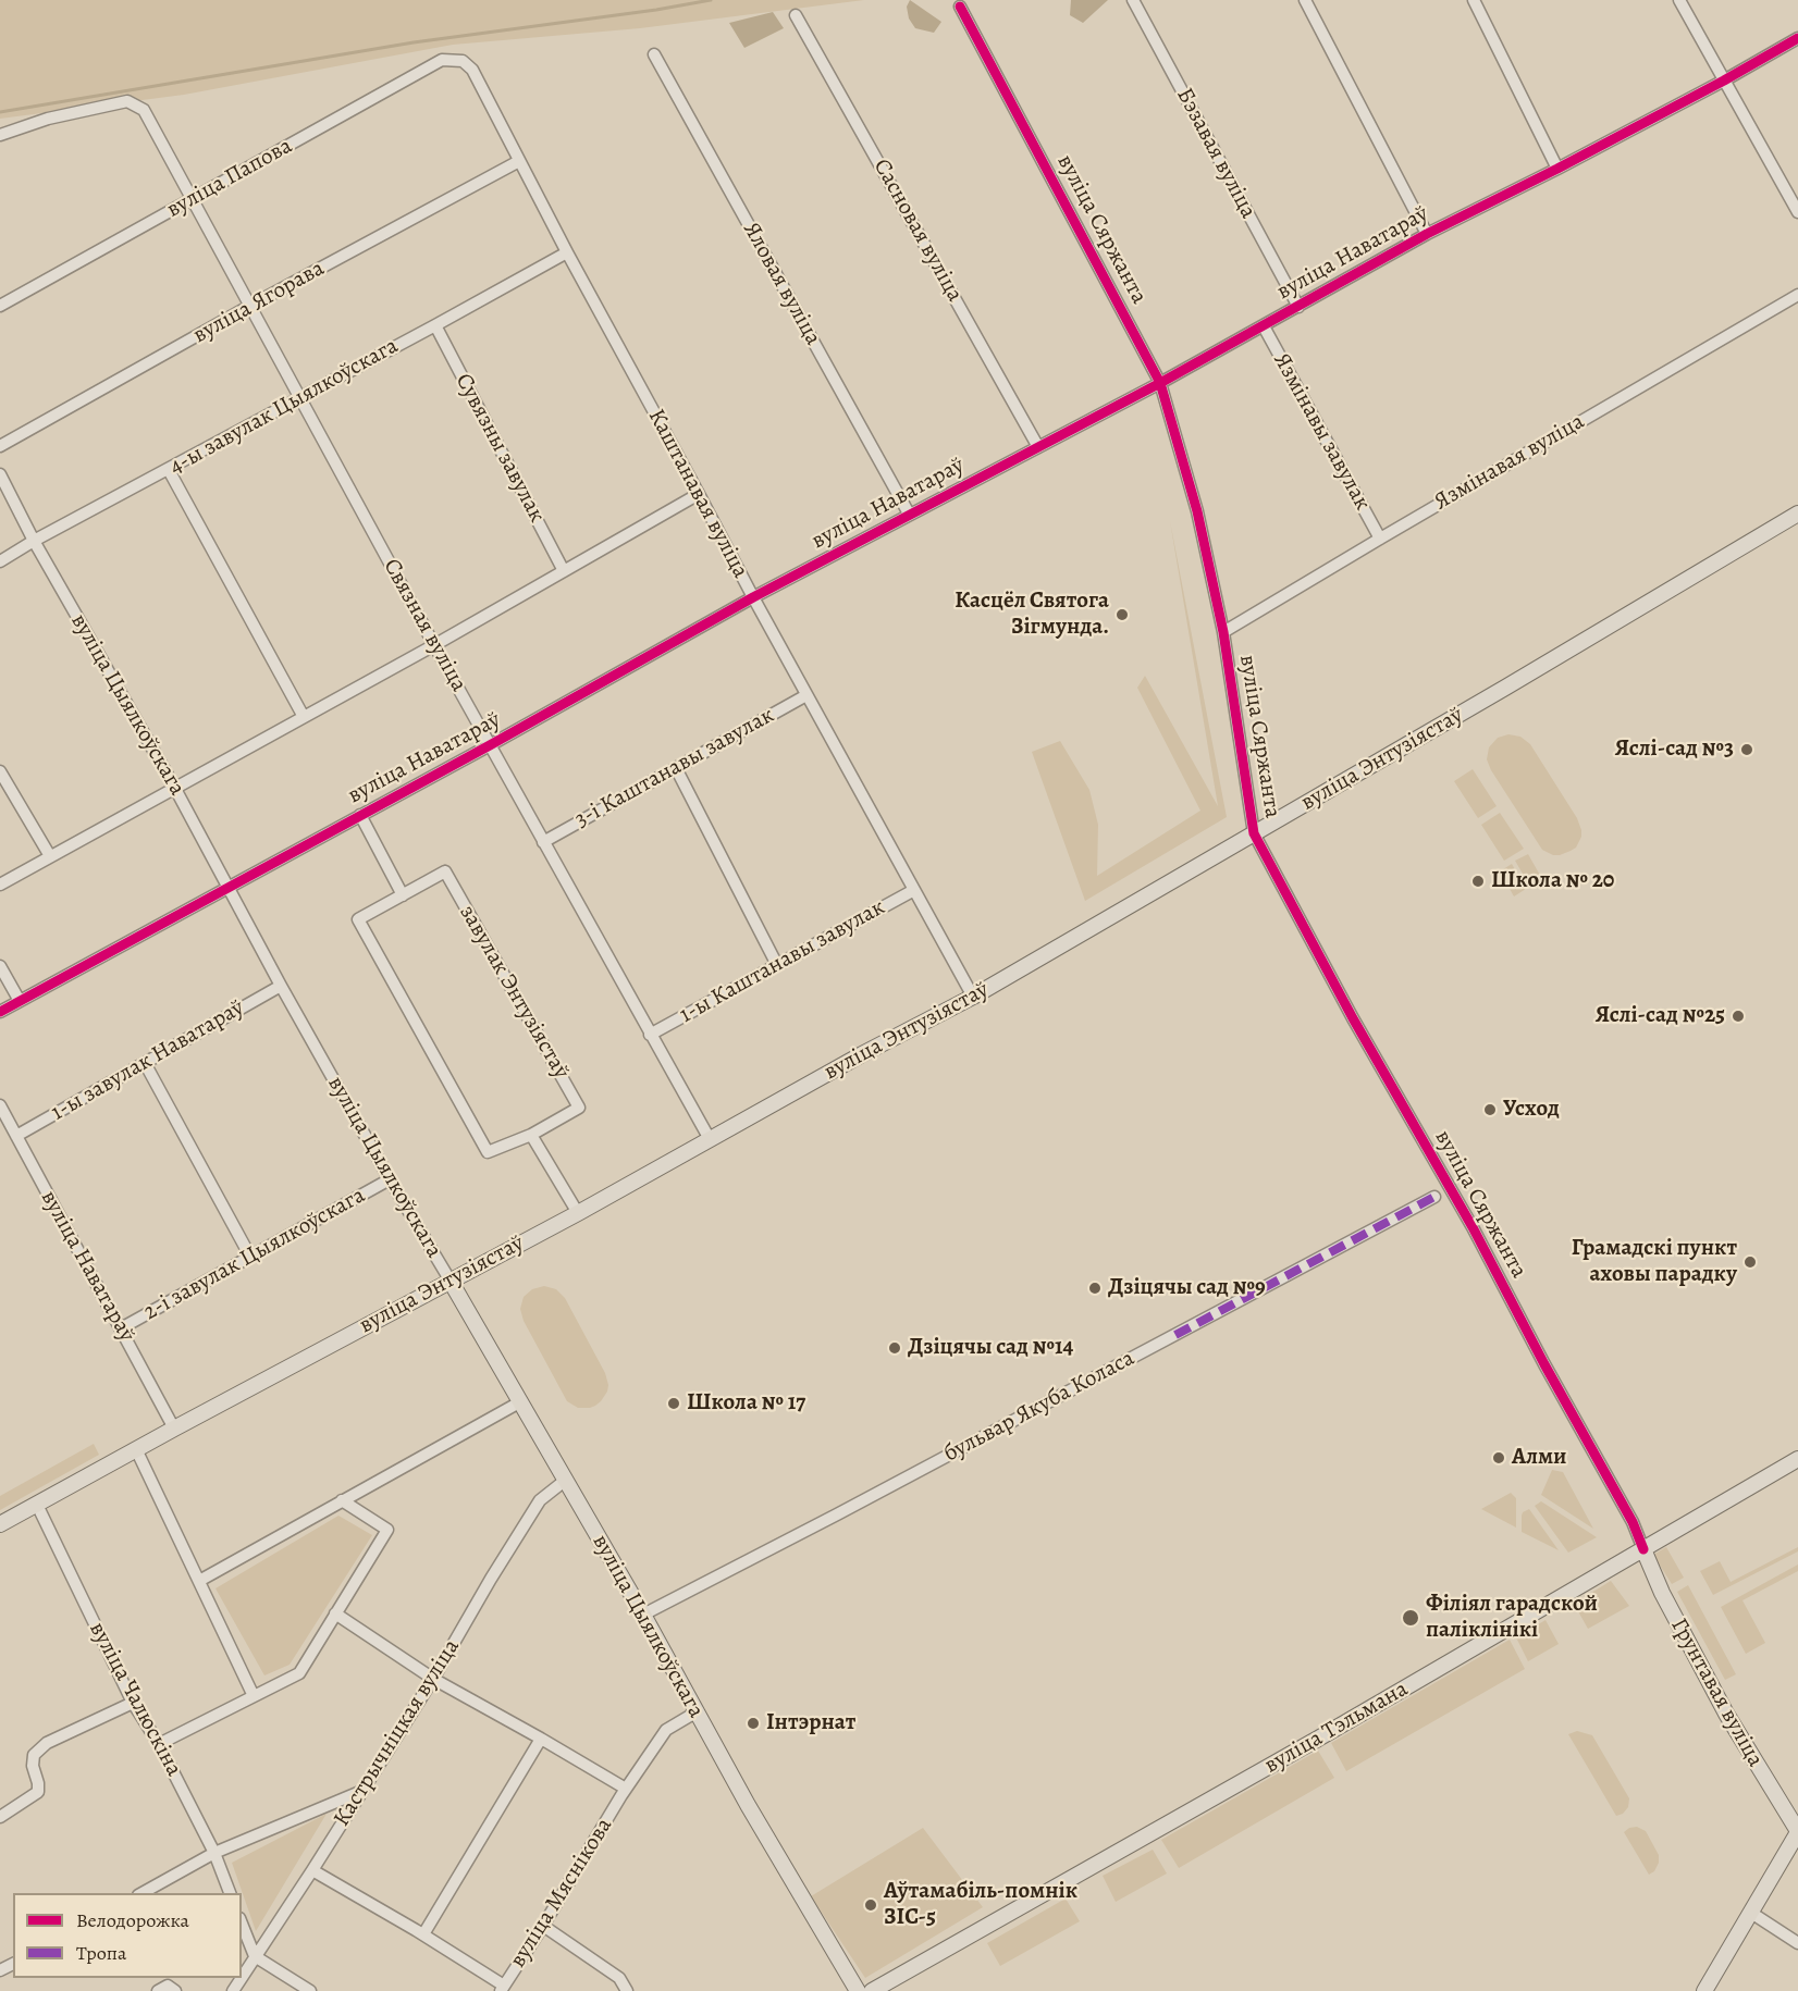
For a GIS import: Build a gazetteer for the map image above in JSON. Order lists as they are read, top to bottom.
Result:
{
  "streets": {
    "main road": [
      "вуліца Цыялкоўскага",
      "вуліца Энтузіястаў",
      "Грунтавая вуліца",
      "вуліца Тэльмана"
    ],
    "street": [
      "Бэзавая вуліца",
      "вуліца Папова",
      "вуліца Сяржанта",
      "Сасновая вуліца",
      "вуліца Наватараў",
      "Яловая вуліца",
      "вуліца Ягорава",
      "4-ы завулак Цыялкоўскага",
      "Язмінавы завулак",
      "Сувязны завулак",
      "Язмінавая вуліца",
      "Каштанавая вуліца",
      "Связная вуліца",
      "3-і Каштанавы завулак",
      "1-ы Каштанавы завулак",
      "завулак Энтузіястаў",
      "1-ы завулак Наватараў",
      "2-і завулак Цыялкоўскага",
      "бульвар Якуба Коласа",
      "вуліца Чалюскіна",
      "Кастрычніцкая вуліца",
      "вуліца Мяснікова"
    ]
  },
  "crossings": [
    ["Бэзавая вуліца", "вуліца Наватараў"],
    ["вуліца Папова", "Каштанавая вуліца"],
    ["вуліца Папова", "Связная вуліца"],
    ["вуліца Сяржанта", "вуліца Наватараў"],
    ["вуліца Сяржанта", "Язмінавая вуліца"],
    ["вуліца Сяржанта", "вуліца Энтузіястаў"],
    ["вуліца Сяржанта", "Грунтавая вуліца"],
    ["вуліца Сяржанта", "вуліца Тэльмана"],
    ["Сасновая вуліца", "вуліца Наватараў"],
    ["вуліца Наватараў", "Яловая вуліца"],
    ["вуліца Наватараў", "Язмінавы завулак"],
    ["вуліца Наватараў", "Каштанавая вуліца"],
    ["вуліца Наватараў", "Связная вуліца"],
    ["вуліца Наватараў", "вуліца Цыялкоўскага"],
    ["вуліца Наватараў", "вуліца Энтузіястаў"],
    ["вуліца Наватараў", "1-ы завулак Наватараў"],
    ["вуліца Наватараў", "2-і завулак Цыялкоўскага"],
    ["вуліца Ягорава", "Каштанавая вуліца"],
    ["вуліца Ягорава", "Связная вуліца"],
    ["4-ы завулак Цыялкоўскага", "Сувязны завулак"],
    ["4-ы завулак Цыялкоўскага", "Каштанавая вуліца"],
    ["4-ы завулак Цыялкоўскага", "Связная вуліца"],
    ["4-ы завулак Цыялкоўскага", "вуліца Цыялкоўскага"],
    ["Язмінавы завулак", "Язмінавая вуліца"],
    ["Каштанавая вуліца", "вуліца Энтузіястаў"],
    ["Каштанавая вуліца", "3-і Каштанавы завулак"],
    ["Каштанавая вуліца", "1-ы Каштанавы завулак"],
    ["Связная вуліца", "вуліца Энтузіястаў"],
    ["Связная вуліца", "3-і Каштанавы завулак"],
    ["Связная вуліца", "1-ы Каштанавы завулак"],
    ["вуліца Цыялкоўскага", "вуліца Энтузіястаў"],
    ["вуліца Цыялкоўскага", "1-ы завулак Наватараў"],
    ["вуліца Цыялкоўскага", "2-і завулак Цыялкоўскага"],
    ["вуліца Цыялкоўскага", "бульвар Якуба Коласа"],
    ["вуліца Цыялкоўскага", "Кастрычніцкая вуліца"],
    ["вуліца Цыялкоўскага", "вуліца Мяснікова"],
    ["вуліца Энтузіястаў", "вуліца Чалюскіна"],
    ["Грунтавая вуліца", "вуліца Тэльмана"]
  ],
  "places": [
    "Касцёл Святога Зігмунда.",
    "Яслі-сад №3",
    "Школа № 20",
    "Яслі-сад №25",
    "Усход",
    "Грамадскі пункт аховы парадку",
    "Дзіцячы сад №9",
    "Дзіцячы сад №14",
    "Школа № 17",
    "Алми",
    "Філіял гарадской паліклінікі",
    "Інтэрнат",
    "Аўтамабіль-помнік ЗІС-5"
  ],
  "legend": ["Велодорожка", "Тропа"]
}
